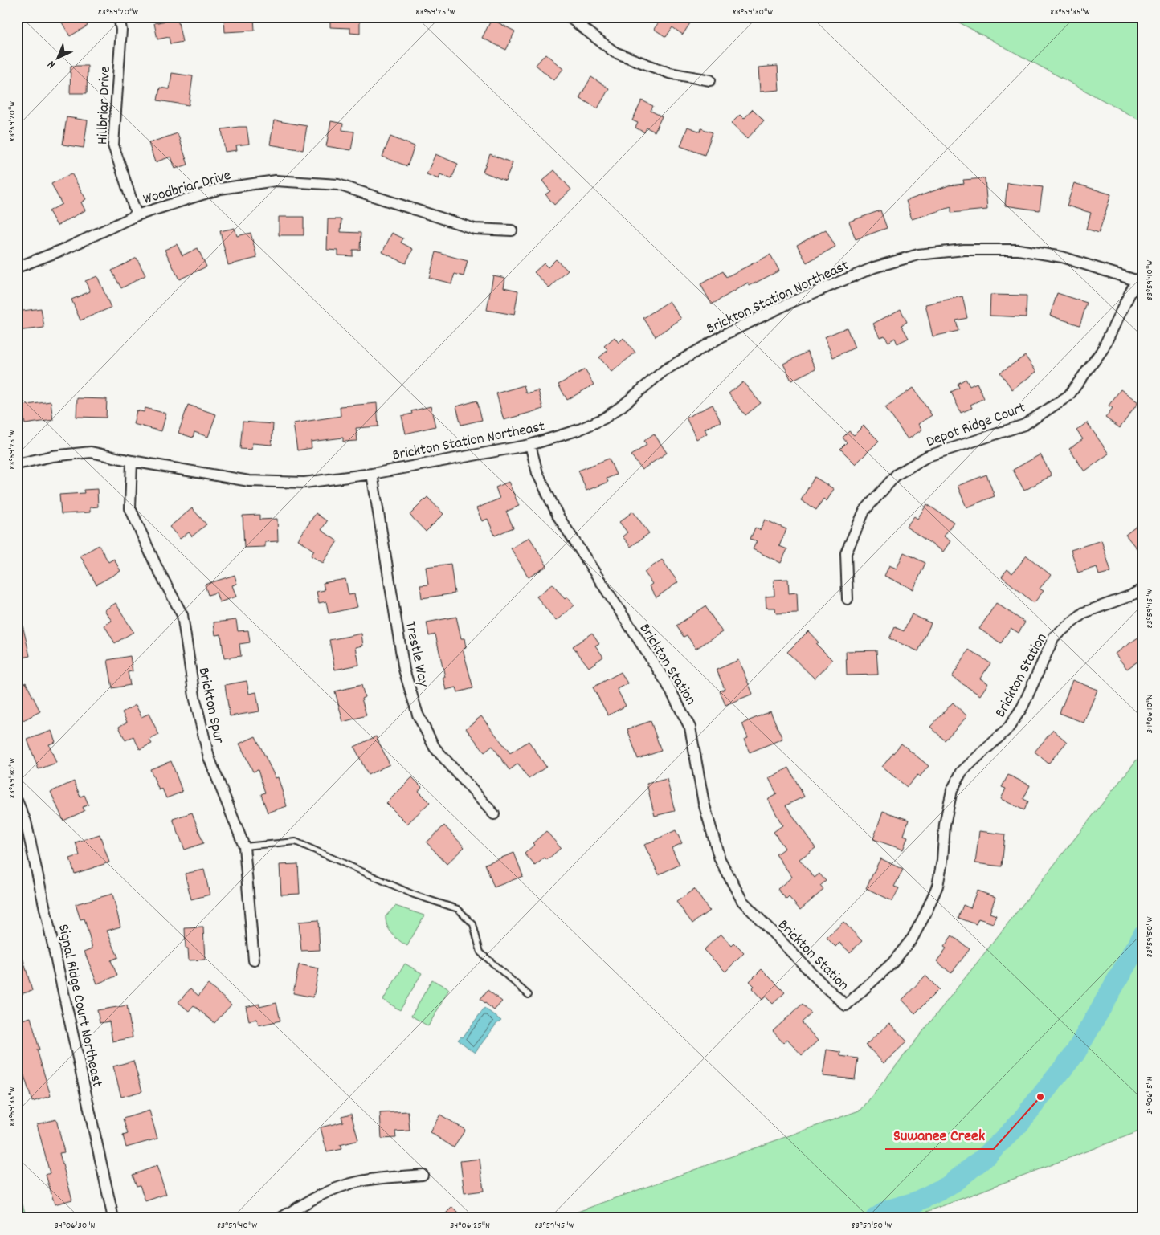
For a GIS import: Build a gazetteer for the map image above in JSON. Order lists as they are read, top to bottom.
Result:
{
  "streets": {
    "street": [
      "Hillbriar Drive",
      "Woodbriar Drive",
      "Brickton Station Northeast",
      "Depot Ridge Court",
      "Trestle Way",
      "Brickton Station",
      "Brickton Spur",
      "Signal Ridge Court Northeast"
    ]
  },
  "crossings": [
    ["Hillbriar Drive", "Woodbriar Drive"],
    ["Brickton Station Northeast", "Depot Ridge Court"],
    ["Brickton Station Northeast", "Trestle Way"],
    ["Brickton Station Northeast", "Brickton Station"],
    ["Brickton Station Northeast", "Brickton Spur"]
  ],
  "places": ["Suwanee Creek"],
  "north": "bottom left",
  "coordinates": [
    "83°59'20\"W",
    "83°59'25\"W",
    "83°59'30\"W",
    "83°59'35\"W",
    "83°59'40\"W",
    "83°59'45\"W",
    "34°06'10\"N",
    "83°59'50\"W",
    "34°06'15\"N",
    "34°06'30\"N",
    "34°06'25\"N"
  ]
}
